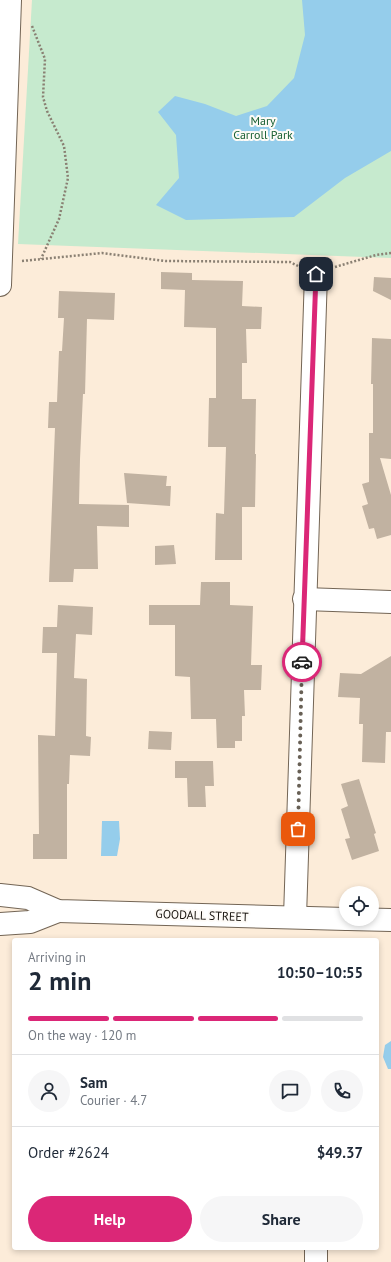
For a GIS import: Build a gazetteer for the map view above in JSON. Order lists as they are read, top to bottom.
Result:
{
  "streets": {
    "street": ["GOODALL STREET"]
  },
  "parks": ["Mary Carroll Park"],
  "page": {
    "heading": ["2 min", "Arriving in", "10:50–10:55"],
    "panel": [
      "Sam",
      "Courier · 4.7",
      "Order #2624",
      "$49.37"
    ],
    "bar": "On the way · 120 m",
    "buttons": ["Help", "Share"]
  }
}
